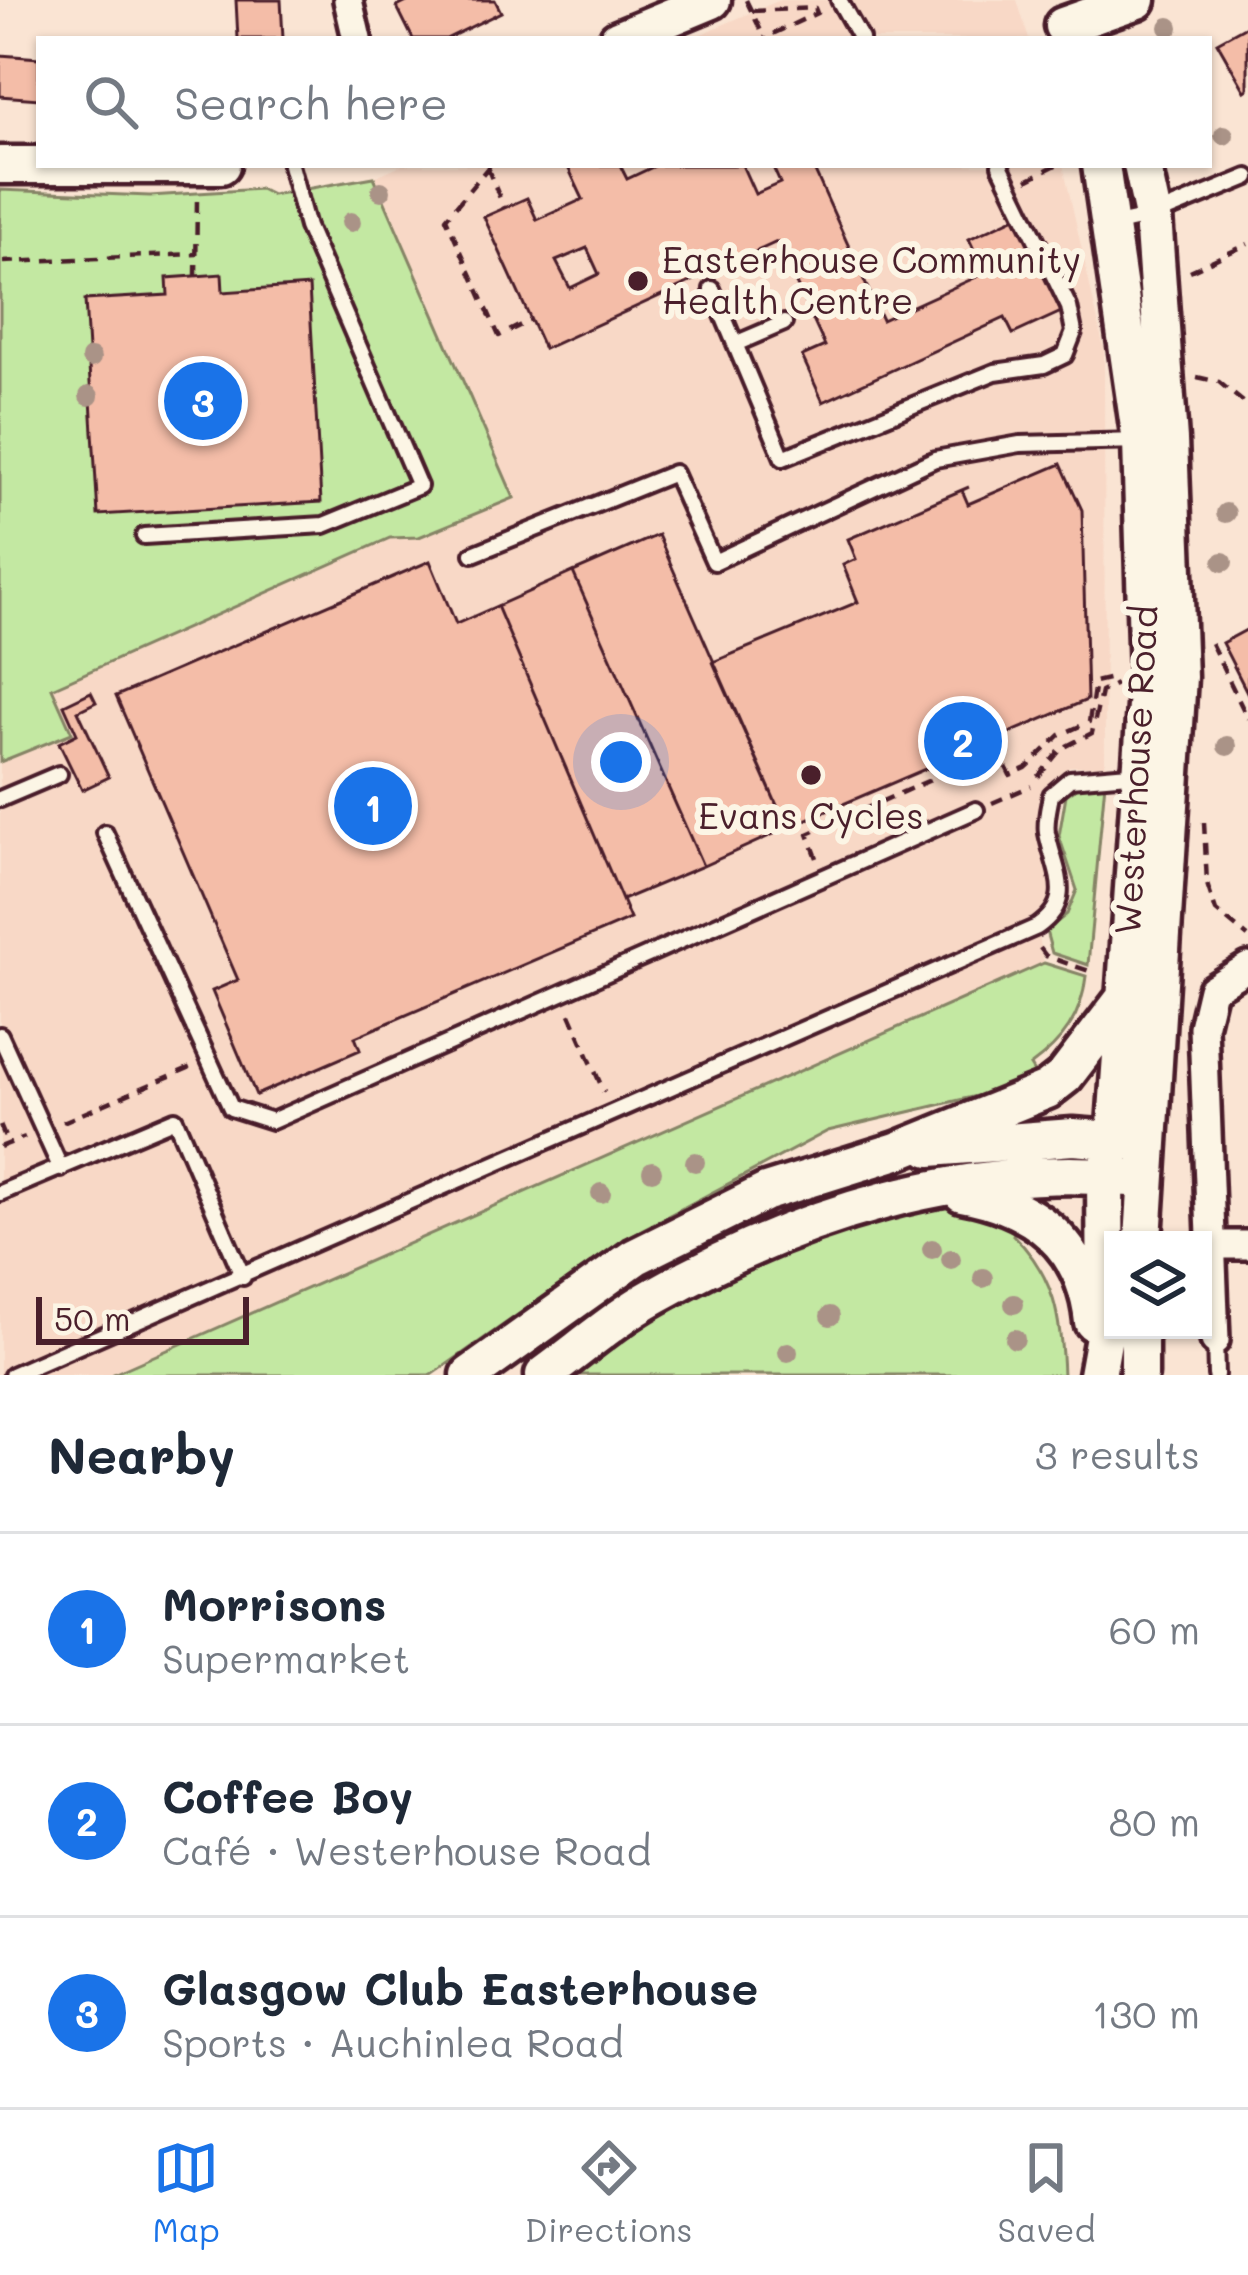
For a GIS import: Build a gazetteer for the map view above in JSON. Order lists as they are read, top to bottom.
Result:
{
  "streets": {
    "street": ["Westerhouse Road"]
  },
  "places": ["Easterhouse Community Health Centre", "Evans Cycles"],
  "scale_bar": "50 m",
  "page": {
    "search": "Search here",
    "pins": ["3", "2", "1"],
    "scale": "50 m",
    "heading": ["Nearby", "3 results"],
    "list": [
      {
        "mark": "1",
        "name": "Morrisons",
        "note": "Supermarket",
        "value": "60 m"
      },
      {
        "mark": "2",
        "name": "Coffee Boy",
        "note": "Café · Westerhouse Road",
        "value": "80 m"
      },
      {
        "mark": "3",
        "name": "Glasgow Club Easterhouse",
        "note": "Sports · Auchinlea Road",
        "value": "130 m"
      }
    ],
    "nav": ["Map", "Directions", "Saved"]
  }
}
